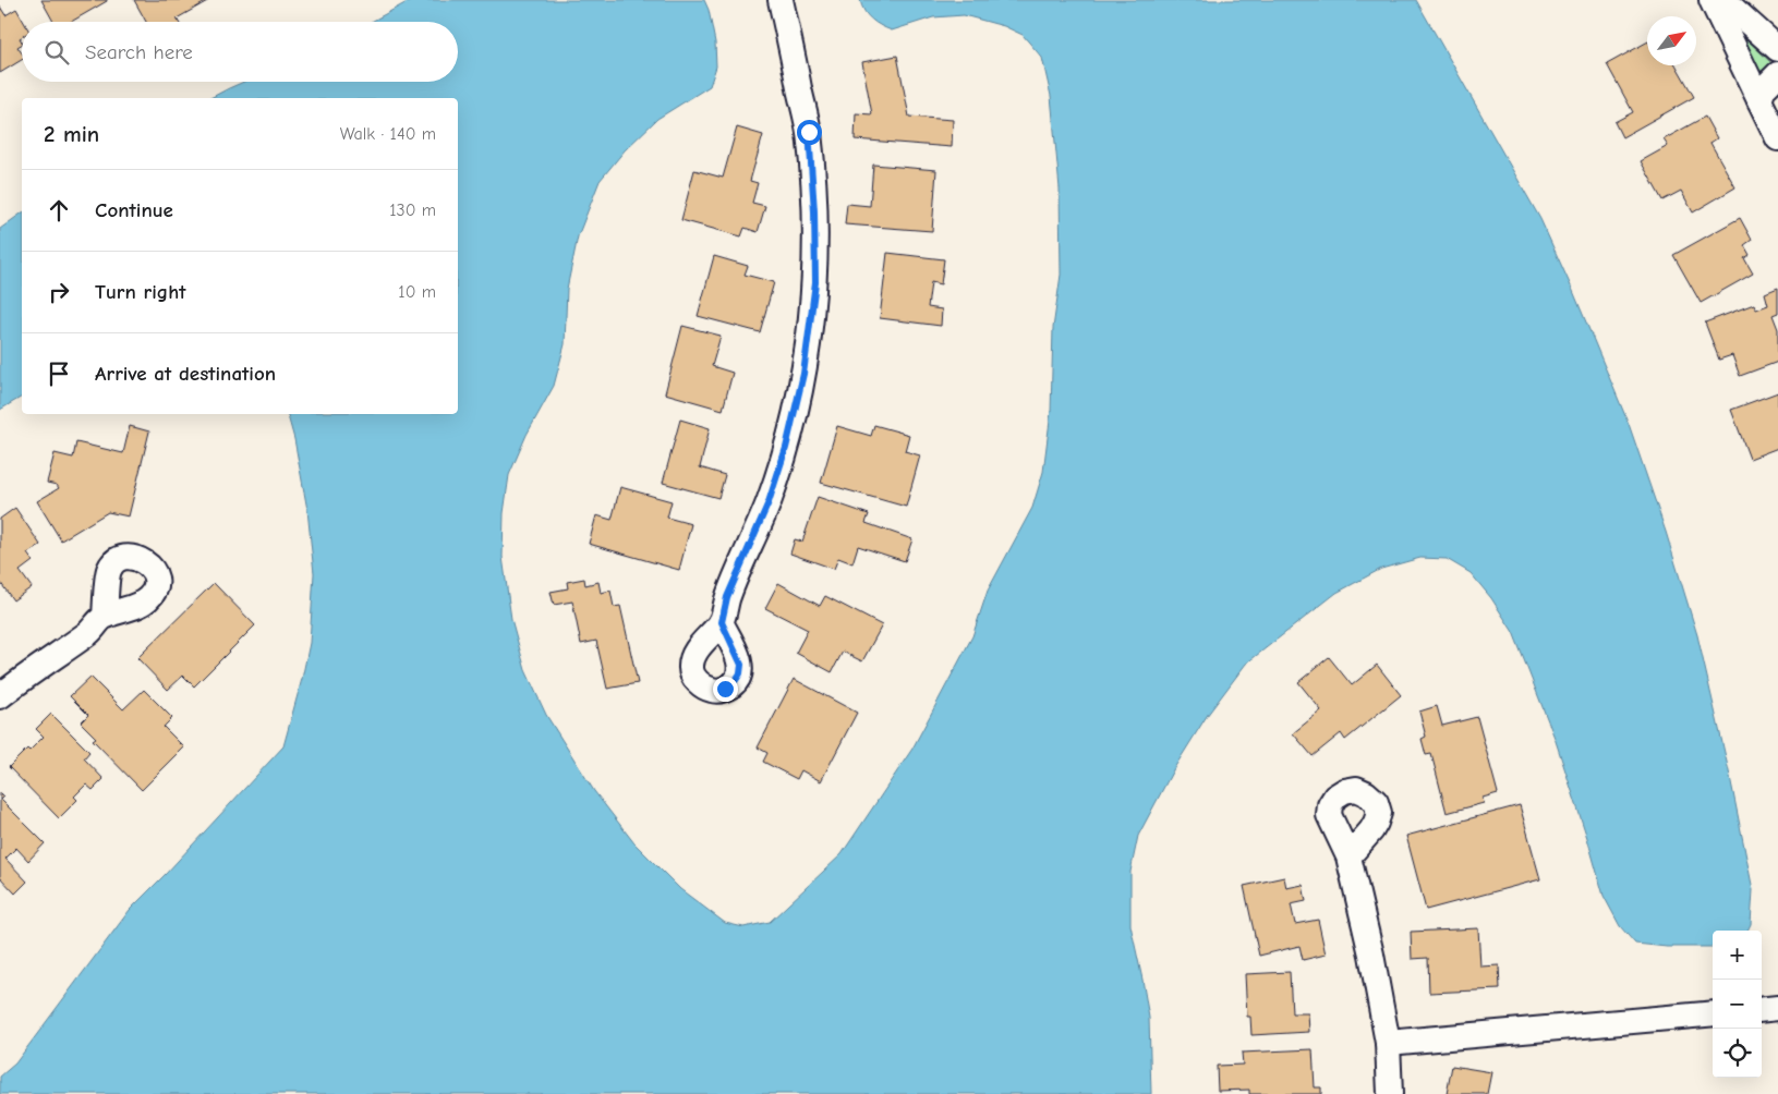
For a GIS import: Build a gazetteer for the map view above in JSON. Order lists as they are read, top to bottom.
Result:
{
  "north": "top right",
  "page": {
    "search": "Search here",
    "heading": ["2 min", "Walk · 140 m"],
    "list": [
      ["Continue", "130 m"],
      ["Turn right", "10 m"],
      "Arrive at destination"
    ],
    "map_buttons": ["+", "−"]
  }
}
